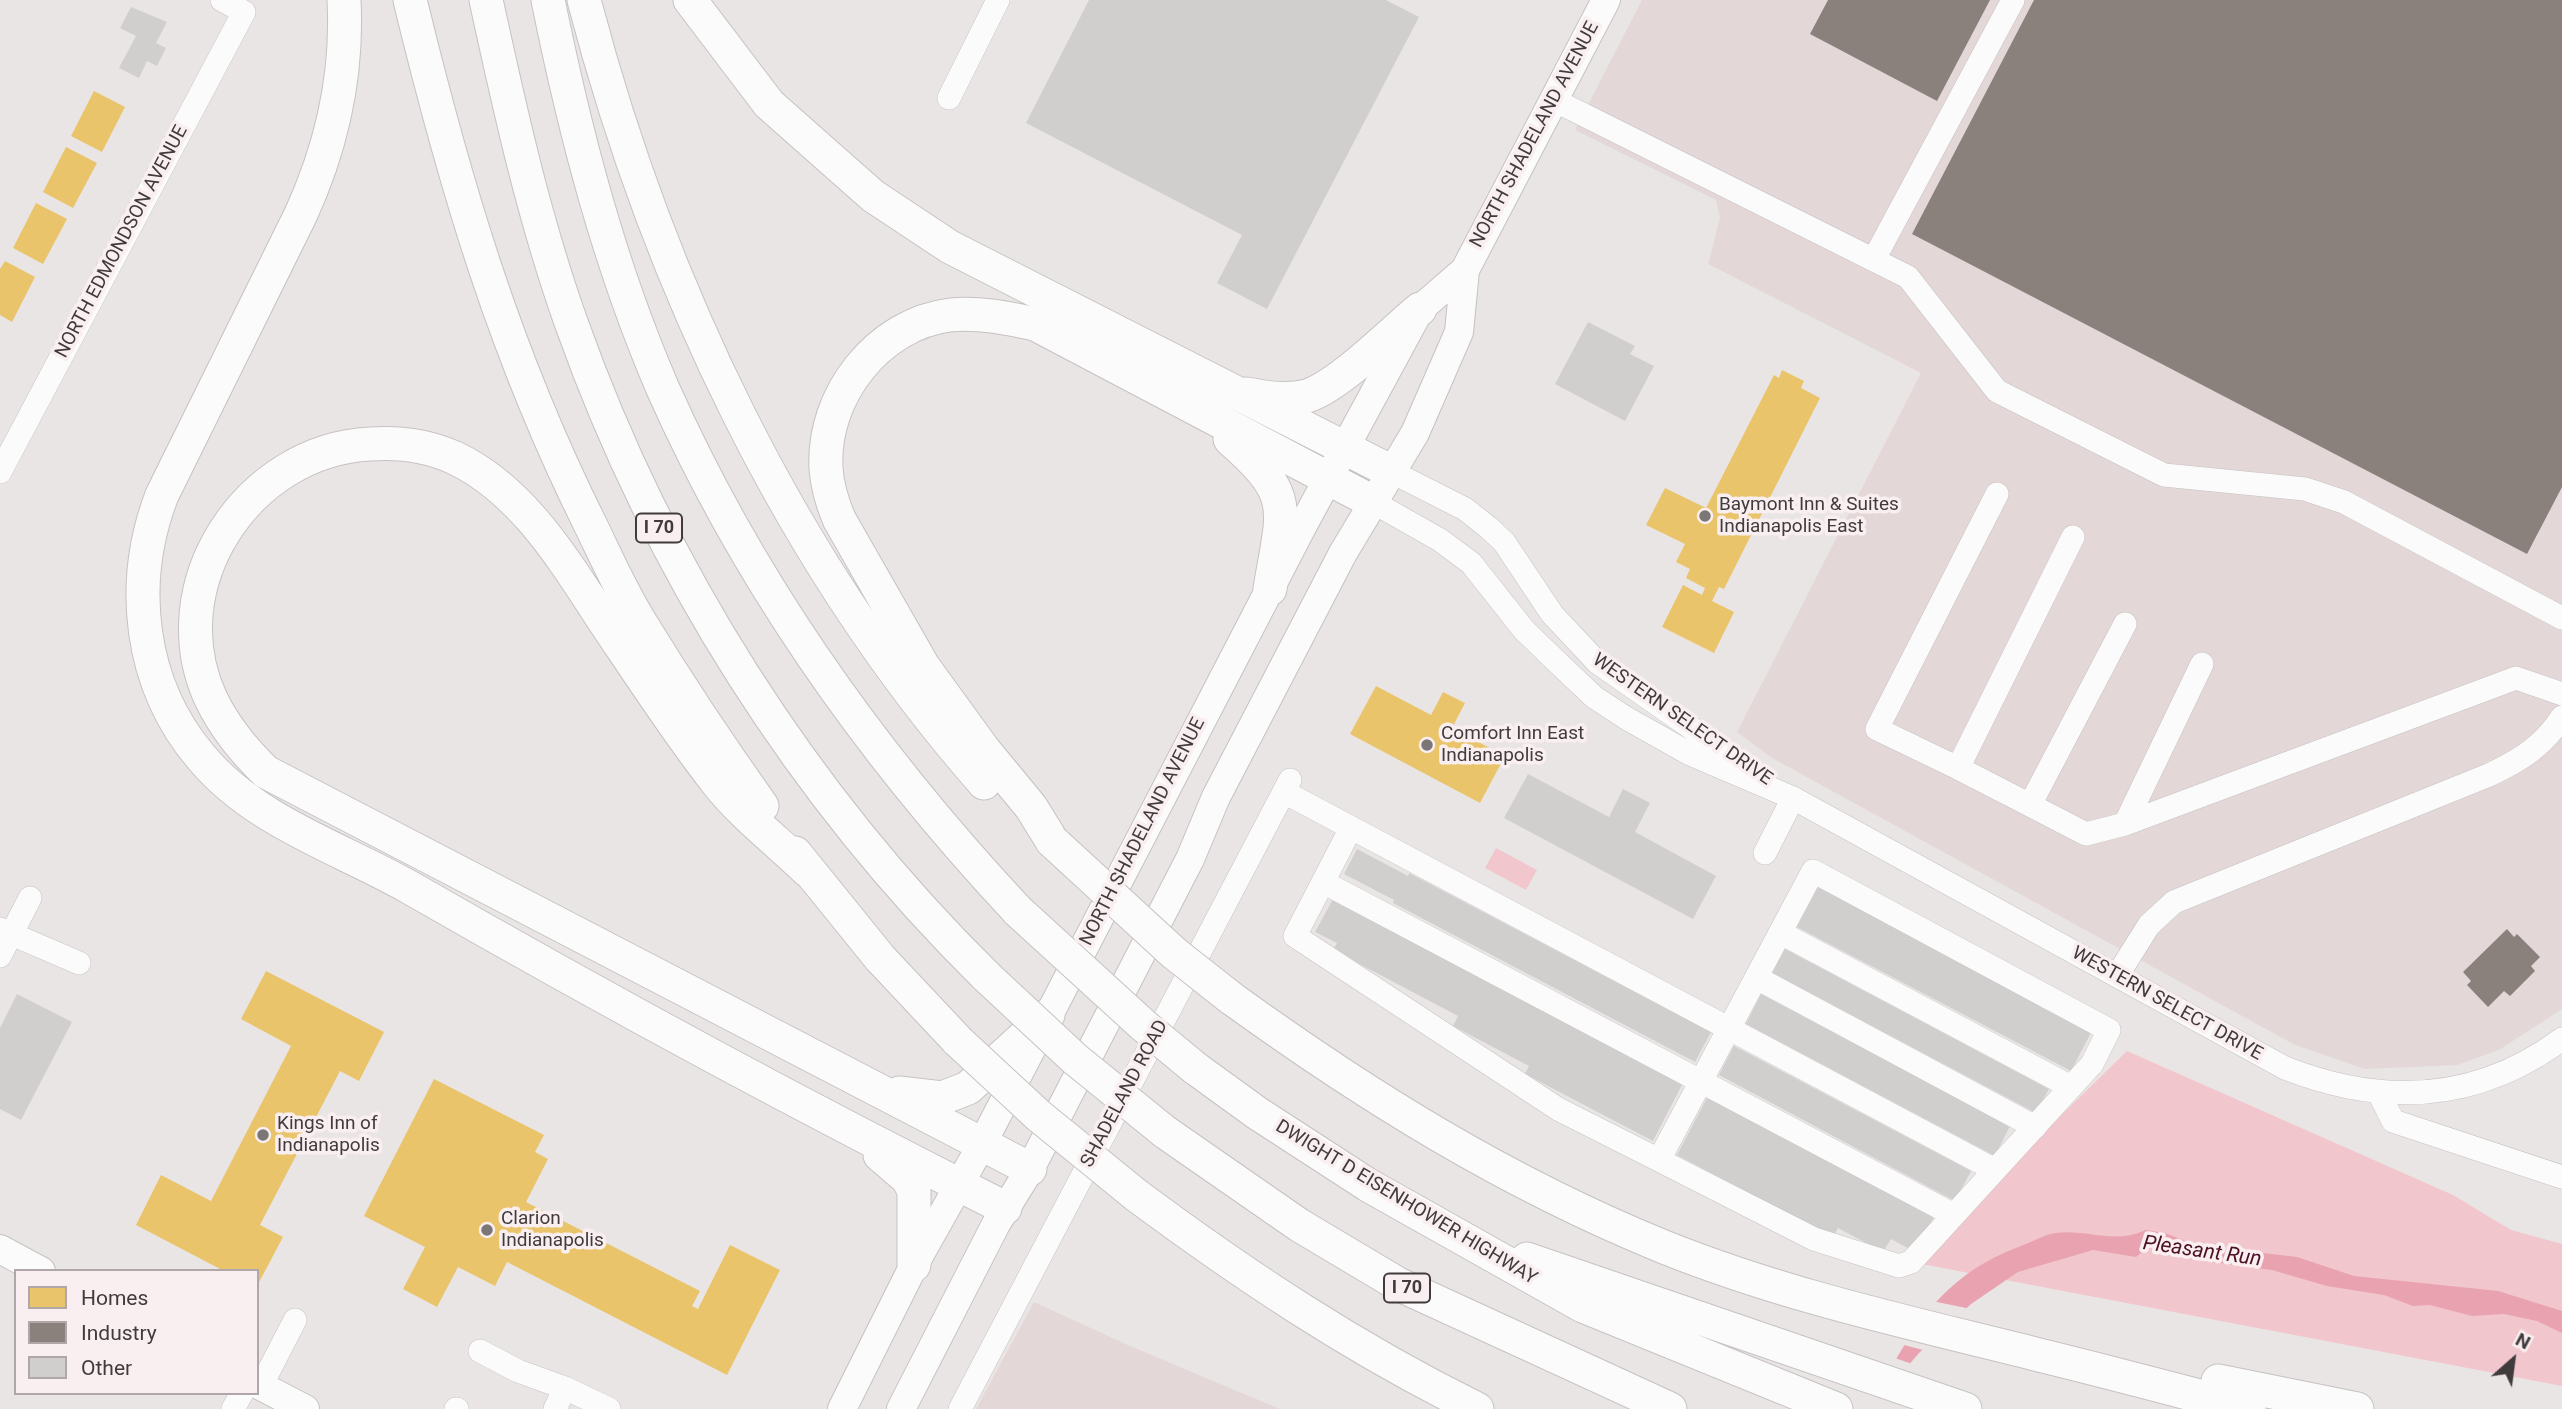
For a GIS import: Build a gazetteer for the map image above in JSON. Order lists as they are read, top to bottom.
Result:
{
  "streets": {
    "highway": ["I 70", "DWIGHT D EISENHOWER HIGHWAY"],
    "main road": ["NORTH SHADELAND AVENUE"],
    "street": ["NORTH EDMONDSON AVENUE", "WESTERN SELECT DRIVE", "SHADELAND ROAD"]
  },
  "crossings": [
    ["NORTH SHADELAND AVENUE", "WESTERN SELECT DRIVE"]
  ],
  "water": ["Pleasant Run"],
  "places": [
    "Baymont Inn & Suites Indianapolis East",
    "Comfort Inn East Indianapolis",
    "Kings Inn of Indianapolis",
    "Clarion Indianapolis"
  ],
  "legend": ["Homes", "Industry", "Other"],
  "north": "top right"
}
